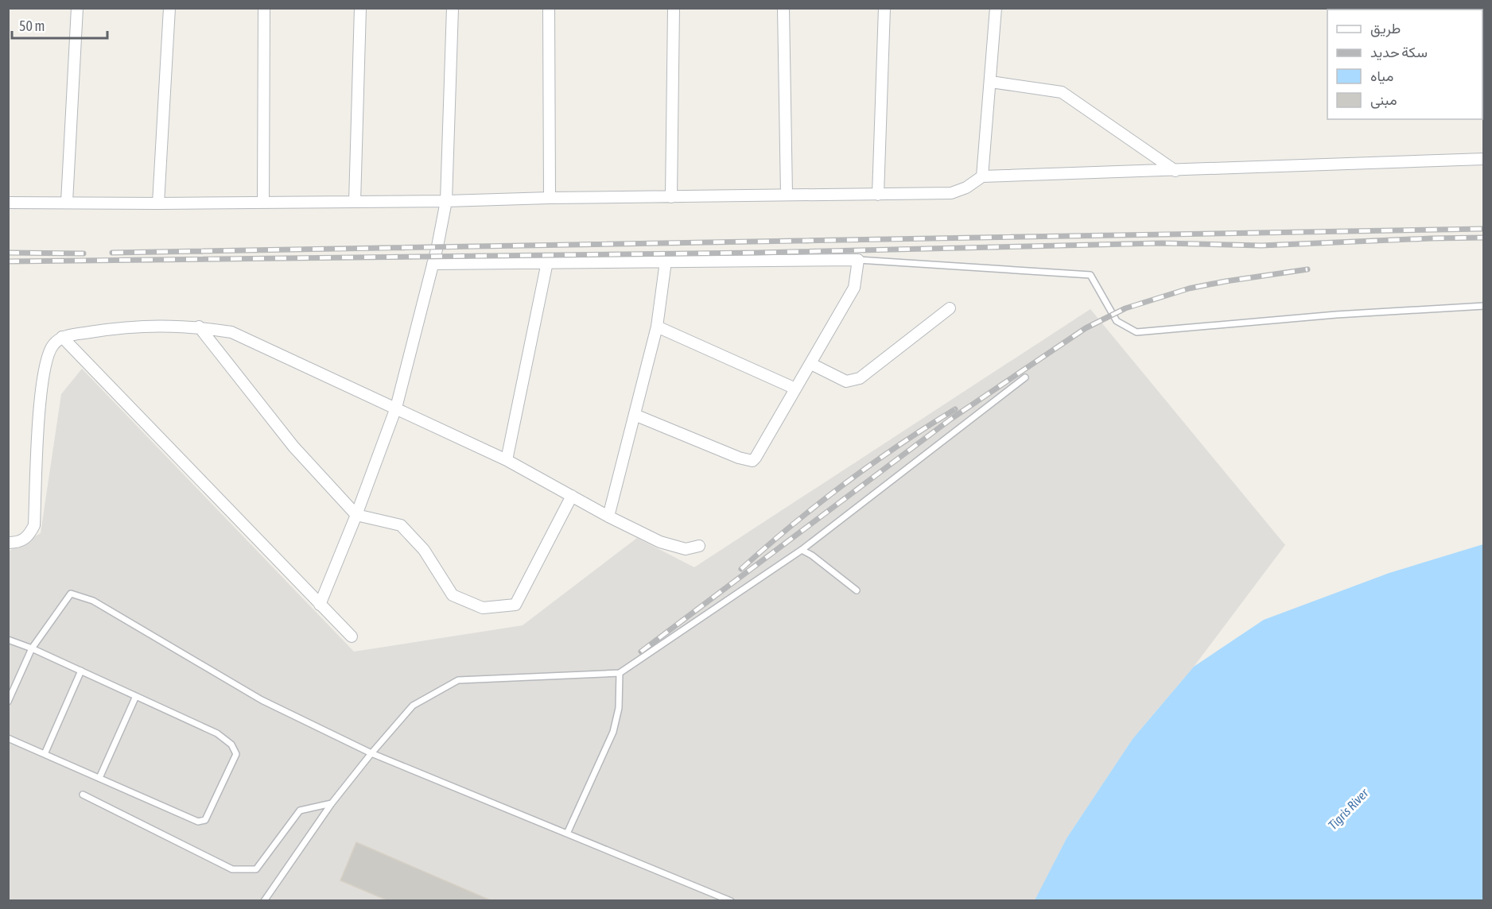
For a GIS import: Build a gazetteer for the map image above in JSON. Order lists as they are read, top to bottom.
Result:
{
  "water": ["Tigris River"],
  "legend": [
    "طريق",
    "سكة حديد",
    "مياه",
    "مبنى"
  ],
  "scale_bar": "50 m"
}
